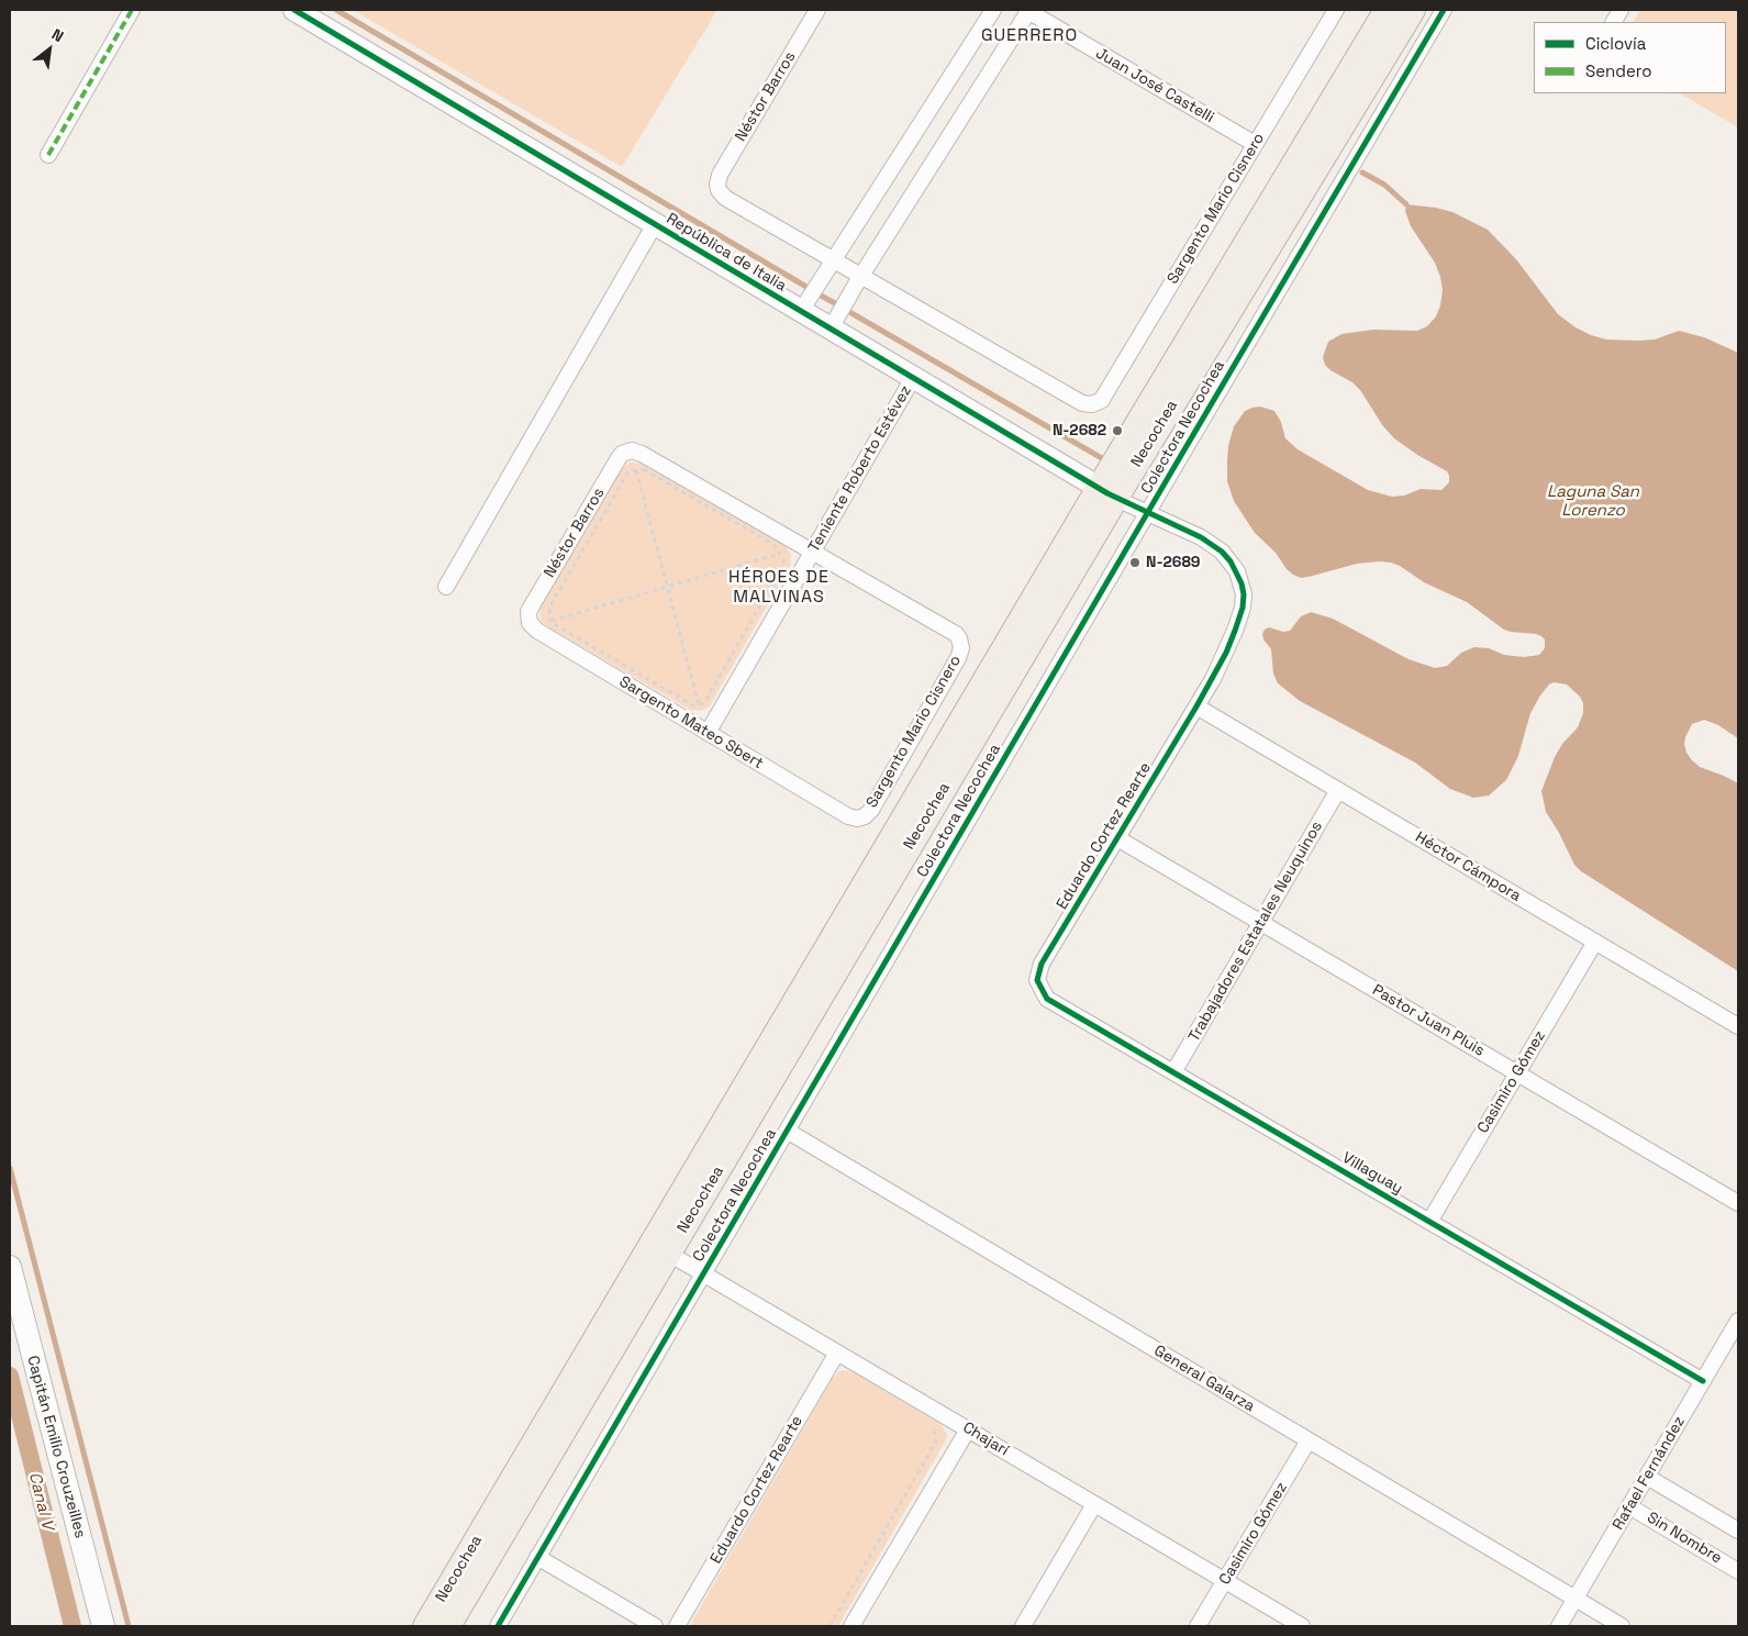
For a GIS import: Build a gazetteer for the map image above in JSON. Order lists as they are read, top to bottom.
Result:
{
  "streets": {
    "main road": ["Necochea"],
    "street": [
      "Juan José Castelli",
      "Néstor Barros",
      "Sargento Mario Cisnero",
      "República de Italia",
      "Colectora Necochea",
      "Teniente Roberto Estévez",
      "Sargento Mateo Sbert",
      "Eduardo Cortez Rearte",
      "Héctor Cámpora",
      "Trabajadores Estatales Neuquinos",
      "Pastor Juan Pluis",
      "Casimiro Gómez",
      "Villaguay",
      "General Galarza",
      "Chajarí",
      "Capitán Emilio Crouzeilles",
      "Rafael Fernández",
      "Sin Nombre"
    ]
  },
  "crossings": [
    ["Juan José Castelli", "Sargento Mario Cisnero"],
    ["Néstor Barros", "Sargento Mario Cisnero"],
    ["Néstor Barros", "Teniente Roberto Estévez"],
    ["Néstor Barros", "Sargento Mateo Sbert"],
    ["Sargento Mario Cisnero", "Teniente Roberto Estévez"],
    ["Sargento Mario Cisnero", "Sargento Mateo Sbert"],
    ["República de Italia", "Colectora Necochea"],
    ["República de Italia", "Necochea"],
    ["República de Italia", "Teniente Roberto Estévez"],
    ["República de Italia", "Eduardo Cortez Rearte"],
    ["Colectora Necochea", "Eduardo Cortez Rearte"],
    ["Colectora Necochea", "General Galarza"],
    ["Colectora Necochea", "Chajarí"],
    ["Necochea", "Chajarí"],
    ["Teniente Roberto Estévez", "Sargento Mateo Sbert"],
    ["Eduardo Cortez Rearte", "Héctor Cámpora"],
    ["Eduardo Cortez Rearte", "Pastor Juan Pluis"],
    ["Eduardo Cortez Rearte", "Villaguay"],
    ["Eduardo Cortez Rearte", "Chajarí"],
    ["Héctor Cámpora", "Trabajadores Estatales Neuquinos"],
    ["Héctor Cámpora", "Casimiro Gómez"],
    ["Trabajadores Estatales Neuquinos", "Pastor Juan Pluis"],
    ["Trabajadores Estatales Neuquinos", "Villaguay"],
    ["Pastor Juan Pluis", "Casimiro Gómez"],
    ["Casimiro Gómez", "Villaguay"],
    ["Casimiro Gómez", "General Galarza"],
    ["Casimiro Gómez", "Chajarí"],
    ["Villaguay", "Rafael Fernández"],
    ["General Galarza", "Rafael Fernández"],
    ["Rafael Fernández", "Sin Nombre"]
  ],
  "districts": ["GUERRERO", "HÉROES DE MALVINAS"],
  "water": ["Laguna San Lorenzo", "Canal V"],
  "places": ["N-2682", "N-2689"],
  "legend": ["Ciclovía", "Sendero"],
  "north": "top right"
}
